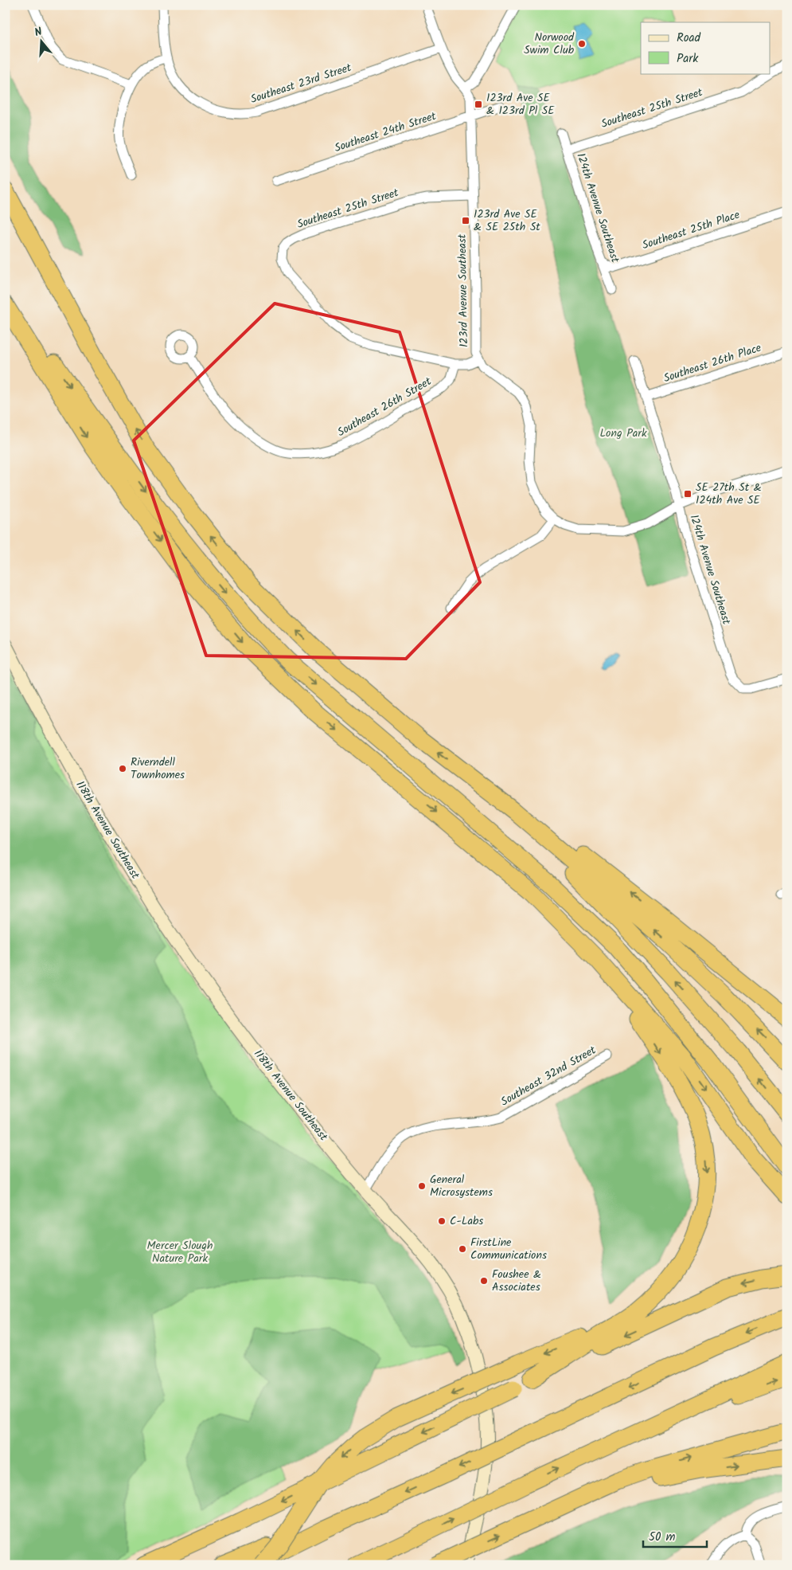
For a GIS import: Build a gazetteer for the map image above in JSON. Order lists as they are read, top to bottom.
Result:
{
  "streets": {
    "street": [
      "Southeast 23rd Street",
      "Southeast 25th Street",
      "Southeast 24th Street",
      "124th Avenue Southeast",
      "Southeast 25th Place",
      "123rd Avenue Southeast",
      "Southeast 26th Place",
      "Southeast 26th Street",
      "118th Avenue Southeast",
      "Southeast 32nd Street"
    ]
  },
  "crossings": [
    ["Southeast 23rd Street", "123rd Avenue Southeast"],
    ["Southeast 25th Street", "124th Avenue Southeast"],
    ["Southeast 25th Street", "123rd Avenue Southeast"],
    ["Southeast 25th Street", "Southeast 26th Street"],
    ["Southeast 24th Street", "123rd Avenue Southeast"],
    ["124th Avenue Southeast", "Southeast 25th Place"],
    ["124th Avenue Southeast", "123rd Avenue Southeast"],
    ["124th Avenue Southeast", "Southeast 26th Place"],
    ["118th Avenue Southeast", "Southeast 32nd Street"]
  ],
  "parks": ["Long Park", "Mercer Slough Nature Park"],
  "places": {
    "other": [
      "Norwood Swim Club",
      "Riverndell Townhomes",
      "General Microsystems",
      "C-Labs",
      "FirstLine Communications",
      "Foushee & Associates"
    ],
    "transit": ["123rd Ave SE & 123rd Pl SE", "123rd Ave SE & SE 25th St", "SE 27th St & 124th Ave SE"]
  },
  "legend": ["Road", "Park"],
  "scale_bar": "50 m",
  "north": "top"
}
